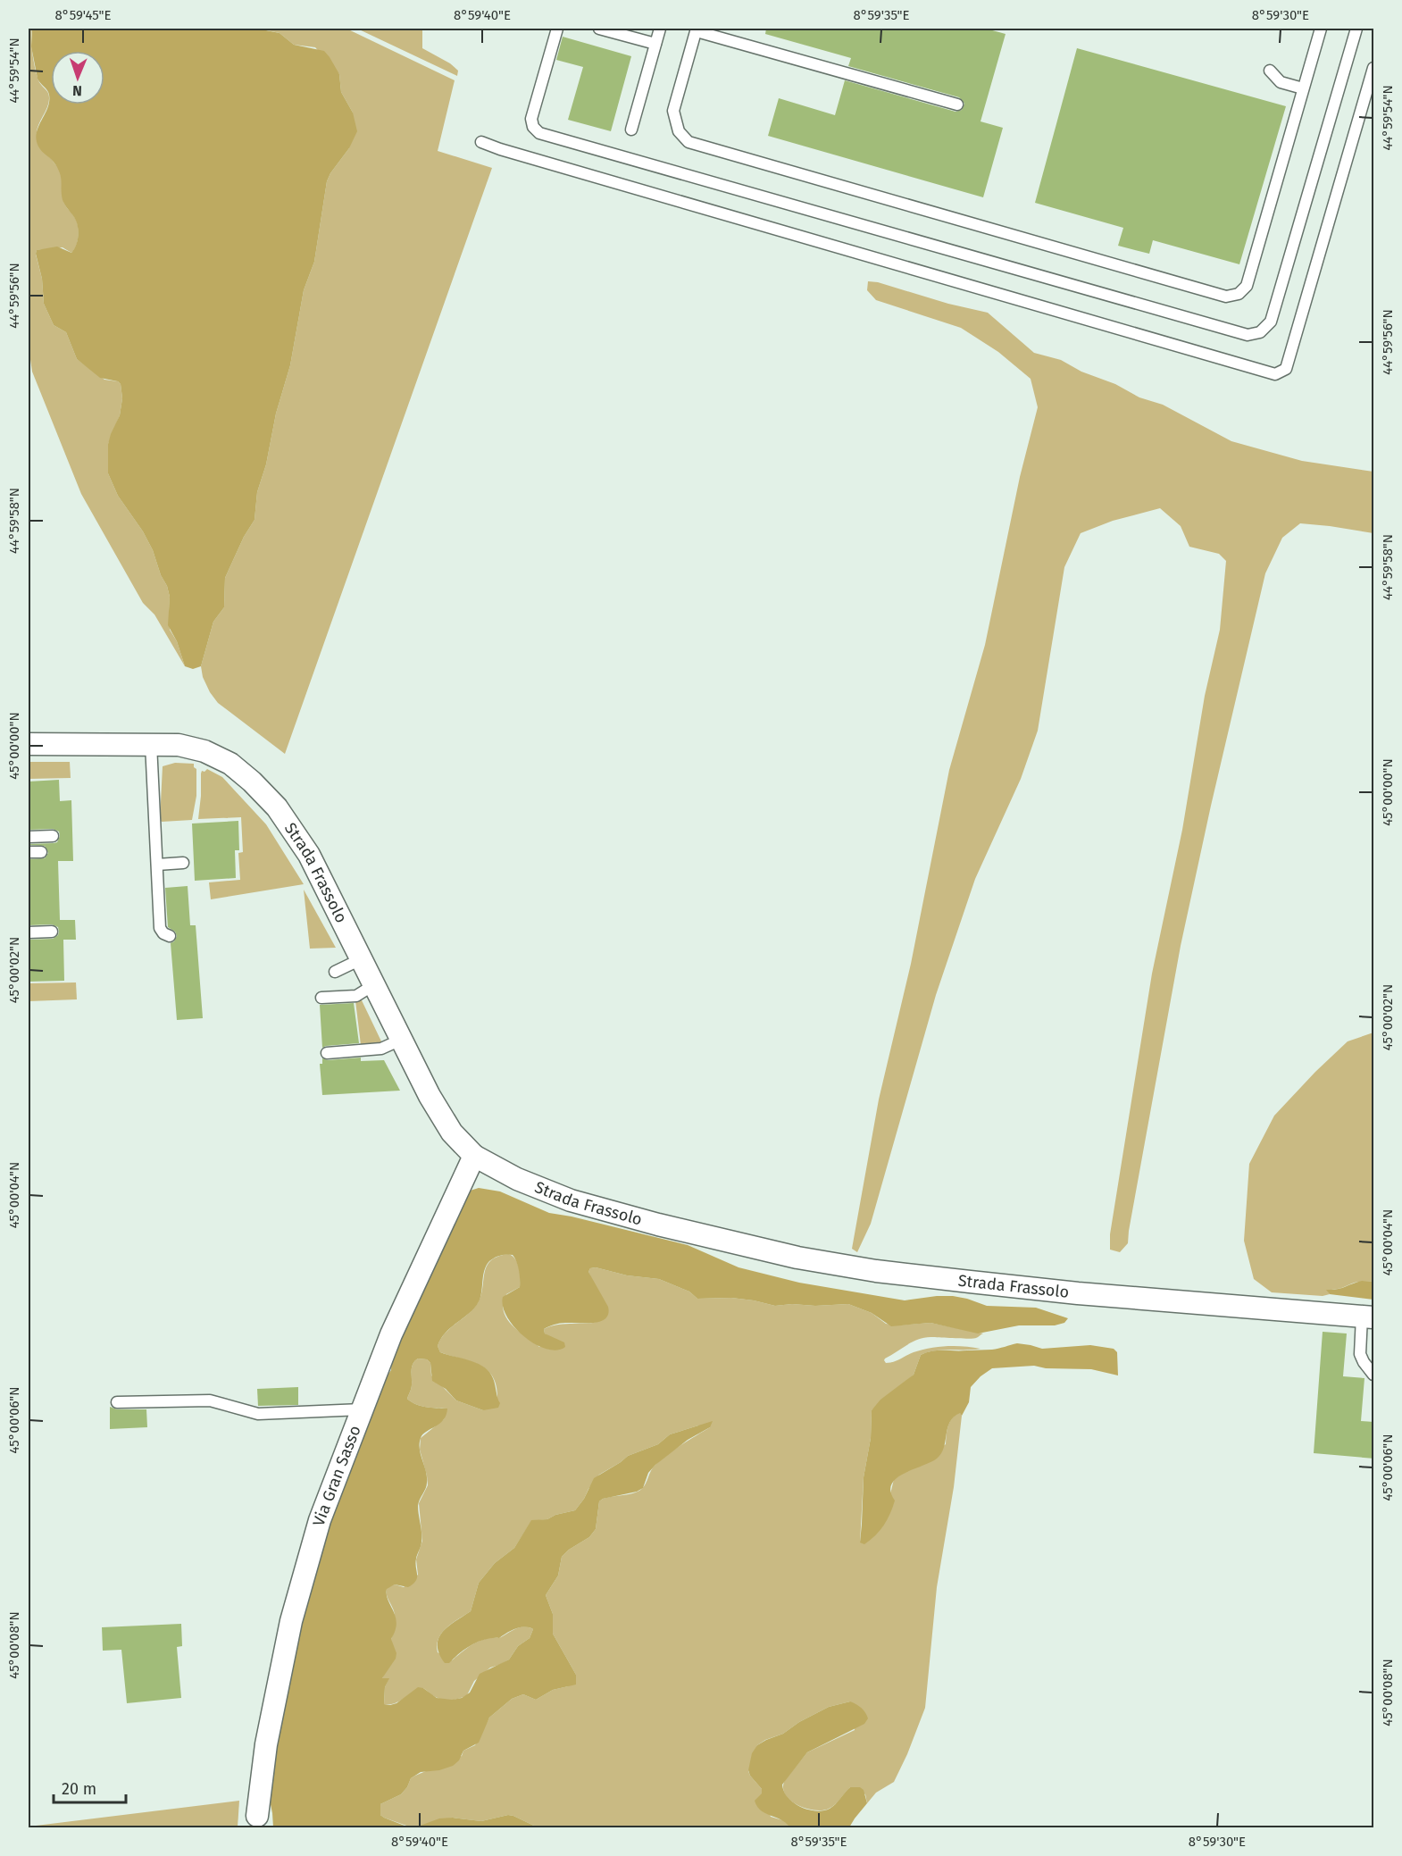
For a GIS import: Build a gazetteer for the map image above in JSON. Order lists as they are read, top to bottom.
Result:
{
  "streets": {
    "street": ["Strada Frassolo", "Via Gran Sasso"]
  },
  "crossings": [
    ["Strada Frassolo", "Via Gran Sasso"]
  ],
  "scale_bar": "20 m",
  "north": "bottom",
  "coordinates": [
    "8°59'45\"E",
    "8°59'40\"E",
    "8°59'35\"E",
    "8°59'30\"E",
    "44°59'54\"N",
    "44°59'56\"N",
    "44°59'58\"N",
    "45°00'00\"N",
    "45°00'02\"N",
    "45°00'04\"N",
    "45°00'06\"N",
    "45°00'08\"N"
  ]
}
